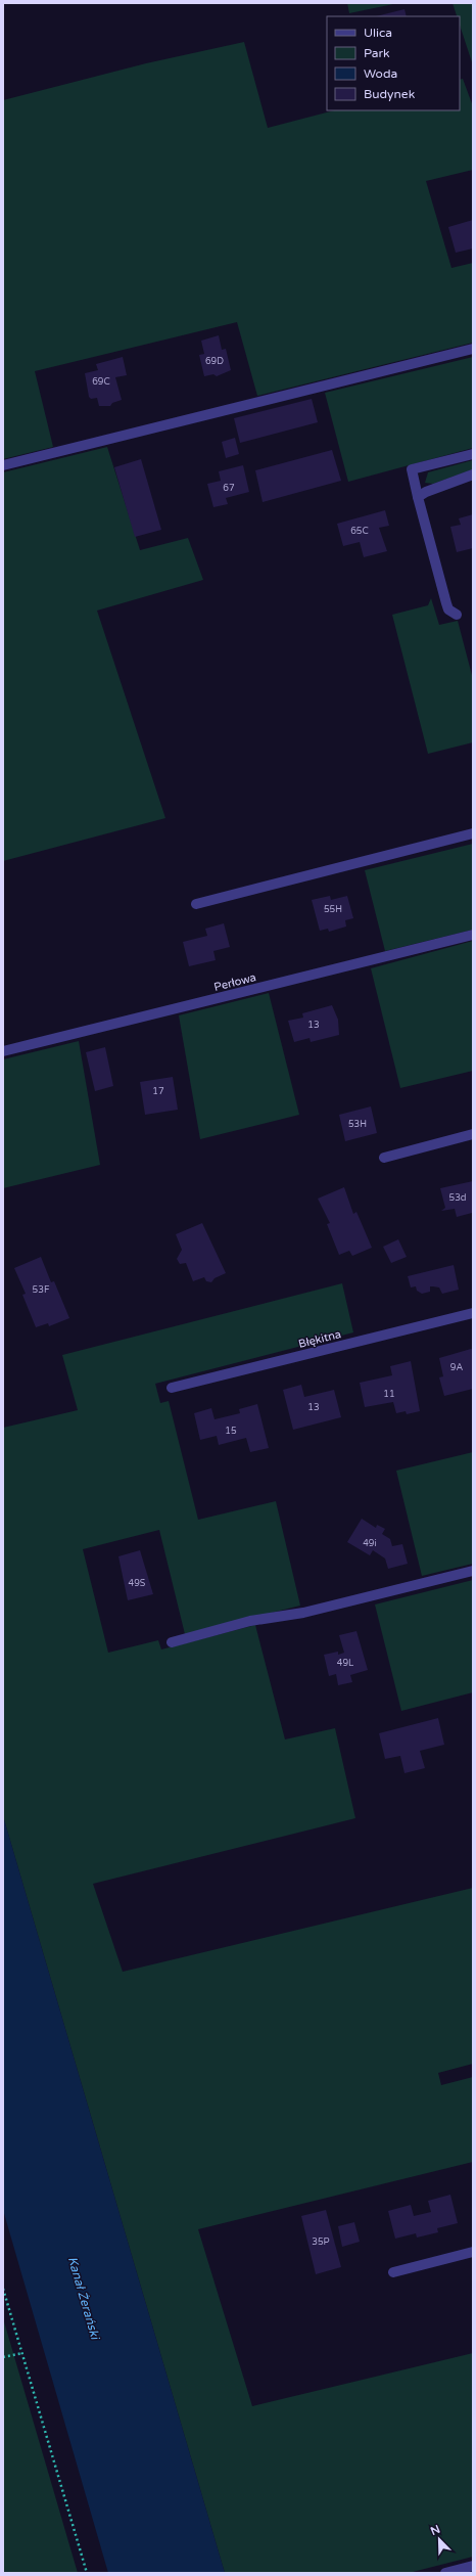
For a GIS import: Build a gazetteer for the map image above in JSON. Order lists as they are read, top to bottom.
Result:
{
  "streets": {
    "street": ["Perłowa", "Błękitna"]
  },
  "water": ["Kanał Żerański"],
  "house_numbers": [
    "69D",
    "69C",
    "67",
    "65C",
    "55H",
    "13",
    "17",
    "53H",
    "53d",
    "53F",
    "9A",
    "11",
    "13",
    "15",
    "49i",
    "49S",
    "49L",
    "35P"
  ],
  "legend": [
    "Ulica",
    "Park",
    "Woda",
    "Budynek"
  ],
  "north": "top left"
}
